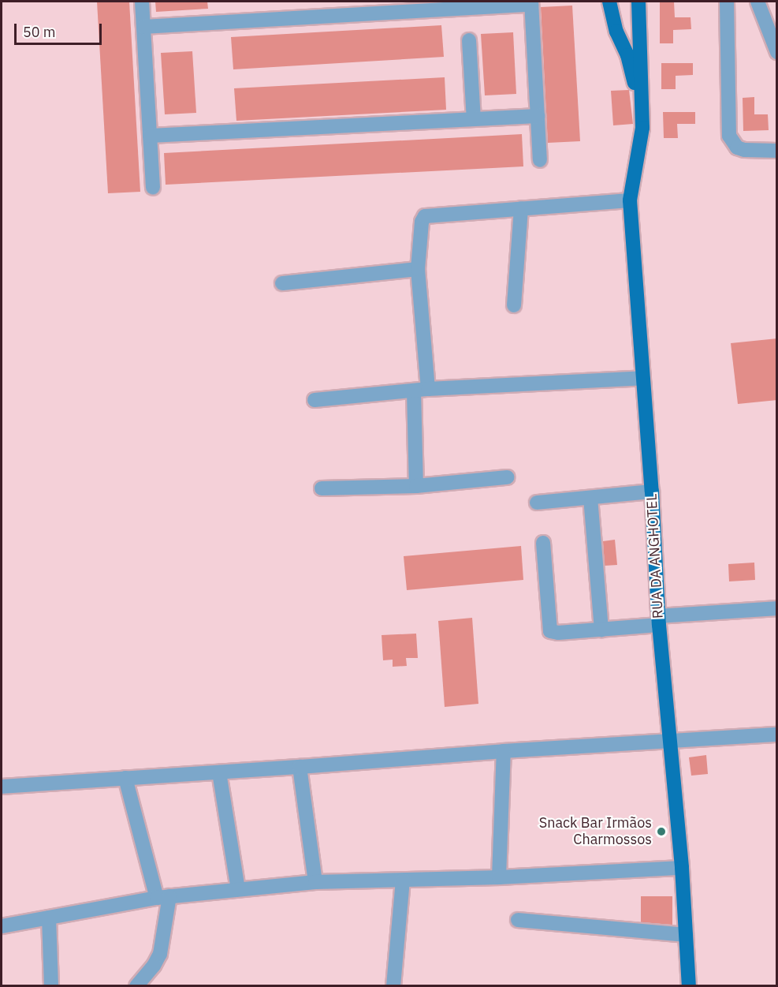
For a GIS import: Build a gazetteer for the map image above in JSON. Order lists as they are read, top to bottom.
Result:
{
  "streets": {
    "main road": ["RUA DA ANGHOTEL"]
  },
  "places": ["Snack Bar Irmãos Charmossos"],
  "scale_bar": "50 m"
}
